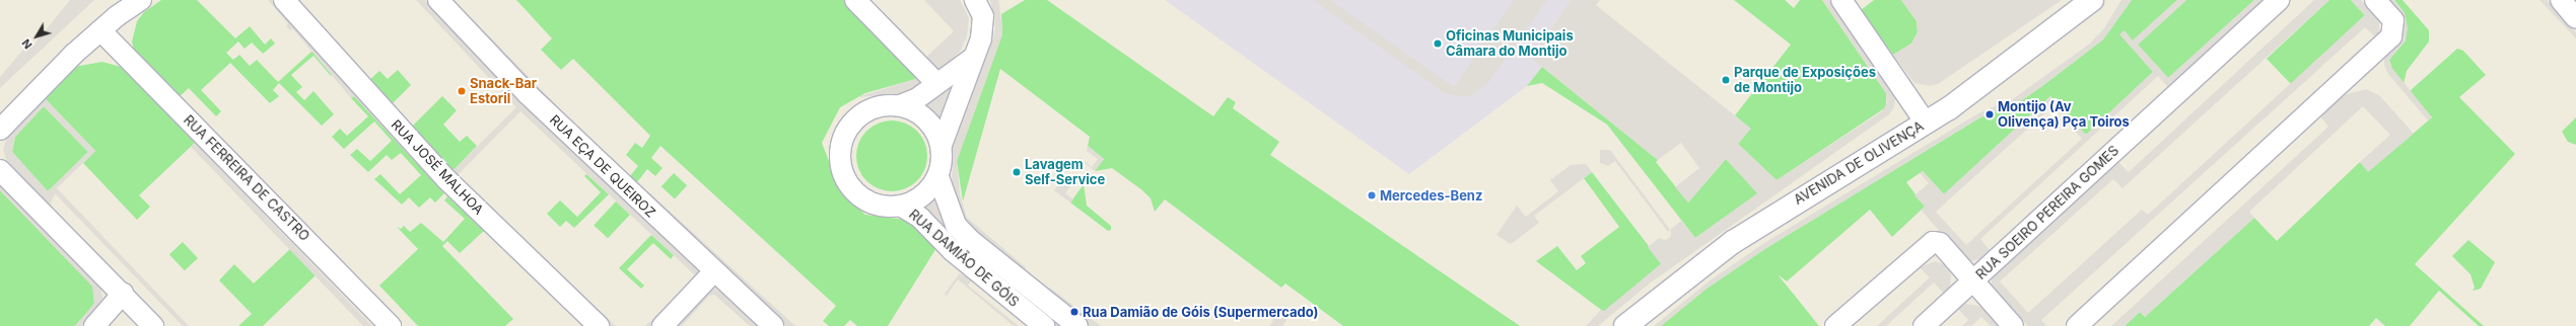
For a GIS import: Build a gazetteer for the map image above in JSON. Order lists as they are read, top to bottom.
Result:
{
  "streets": {
    "main road": ["AVENIDA DE OLIVENÇA"],
    "street": [
      "RUA EÇA DE QUEIROZ",
      "RUA JOSÉ MALHOA",
      "RUA FERREIRA DE CASTRO",
      "RUA SOEIRO PEREIRA GOMES",
      "RUA DAMIÃO DE GÓIS"
    ]
  },
  "places": [
    "Oficinas Municipais Câmara do Montijo",
    "Parque de Exposições de Montijo",
    "Snack-Bar Estoril",
    "Montijo (Av Olivença) Pça Toiros",
    "Lavagem Self-Service",
    "Mercedes-Benz",
    "Rua Damião de Góis (Supermercado)"
  ],
  "north": "bottom left"
}
